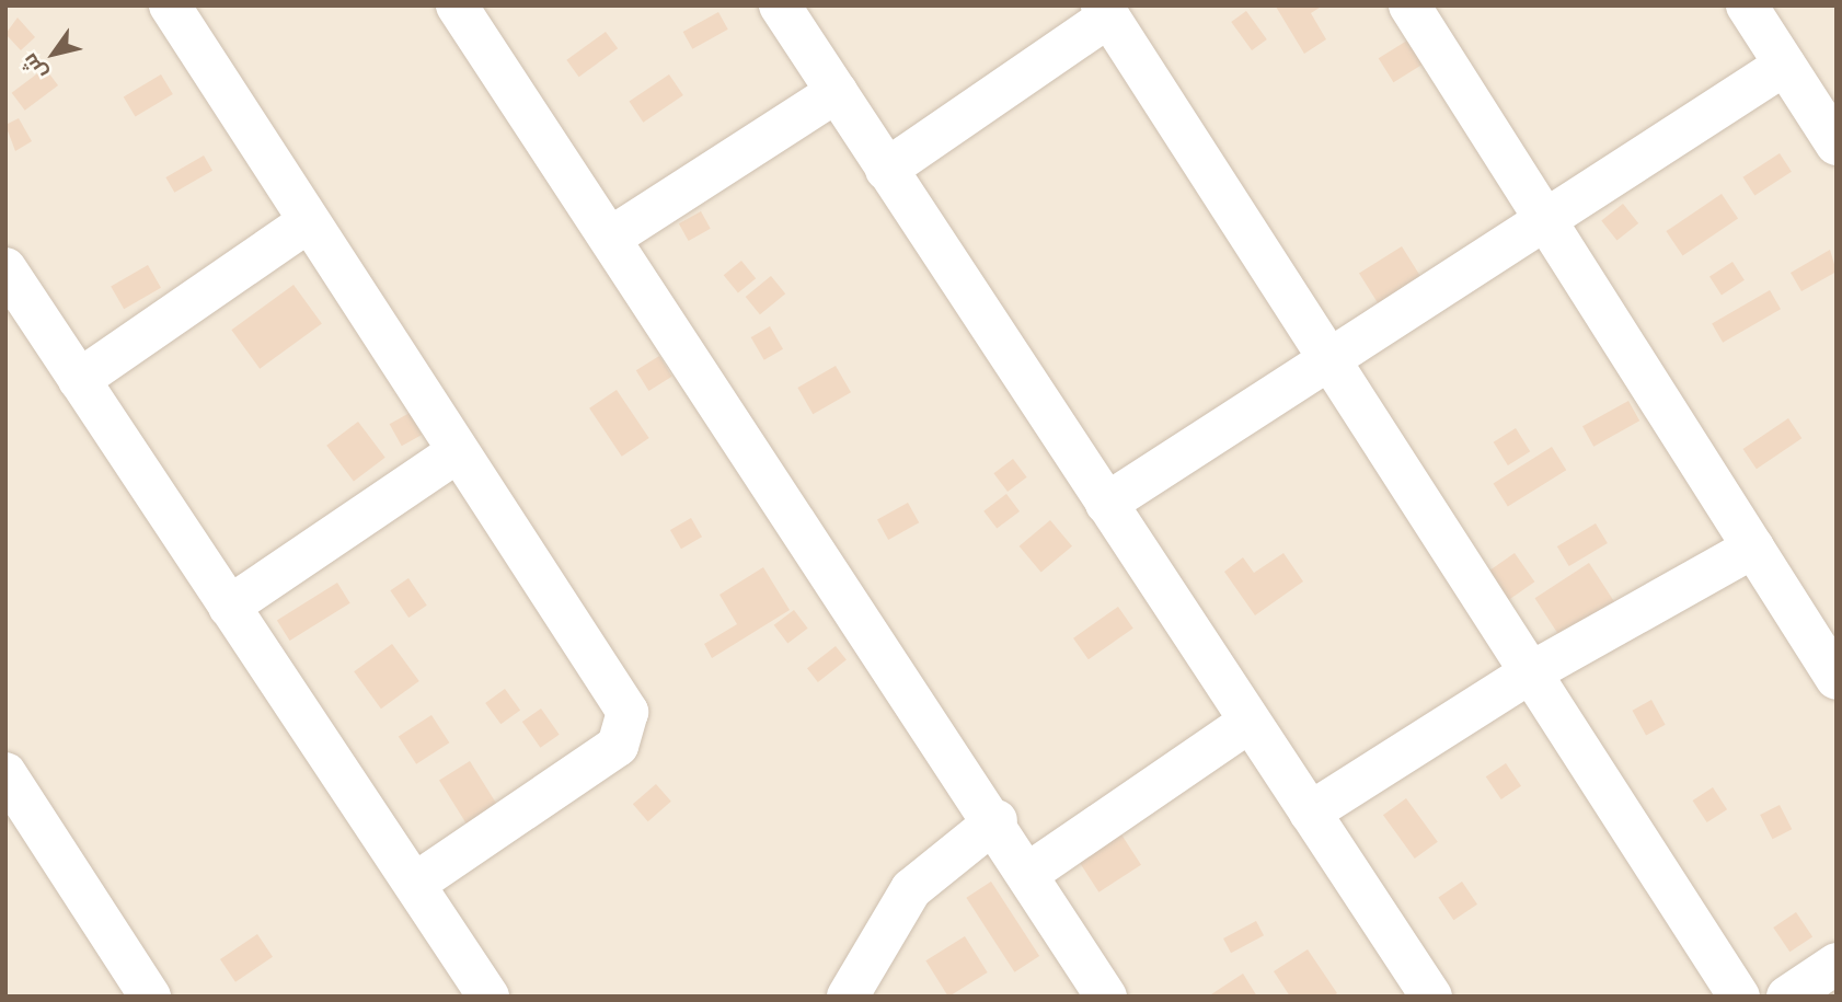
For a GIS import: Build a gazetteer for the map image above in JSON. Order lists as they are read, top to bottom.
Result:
{
  "north": "bottom left"
}
